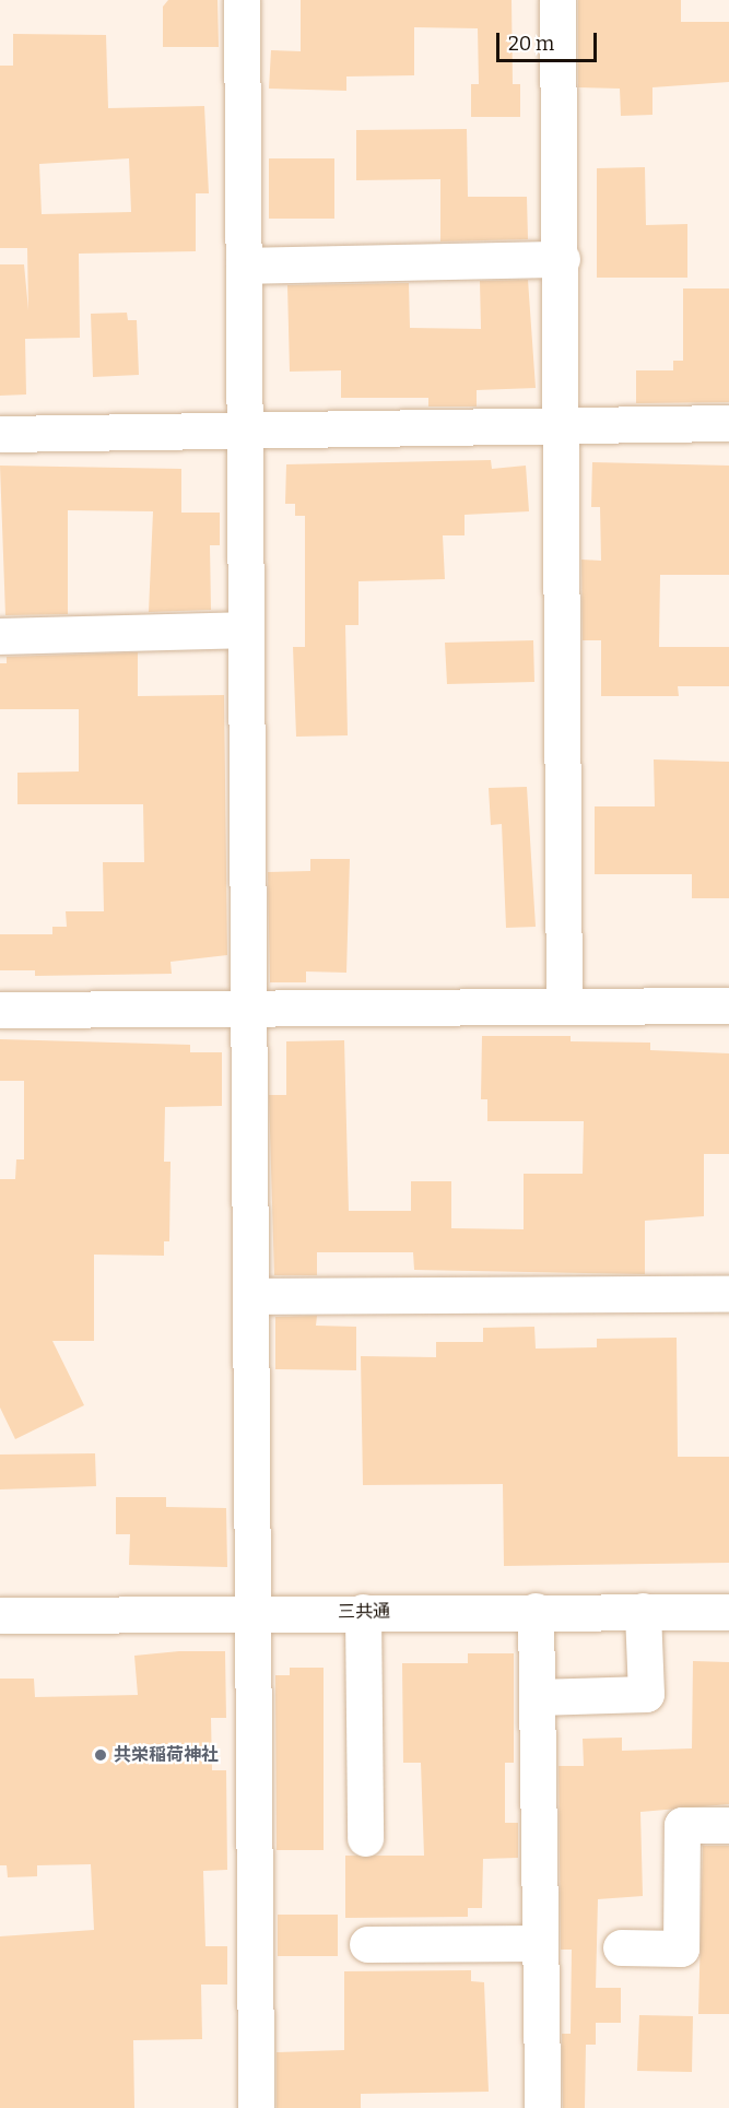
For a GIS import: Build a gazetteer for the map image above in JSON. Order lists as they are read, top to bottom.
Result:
{
  "streets": {
    "street": ["三共通"]
  },
  "places": ["共栄稲荷神社"],
  "scale_bar": "20 m"
}
